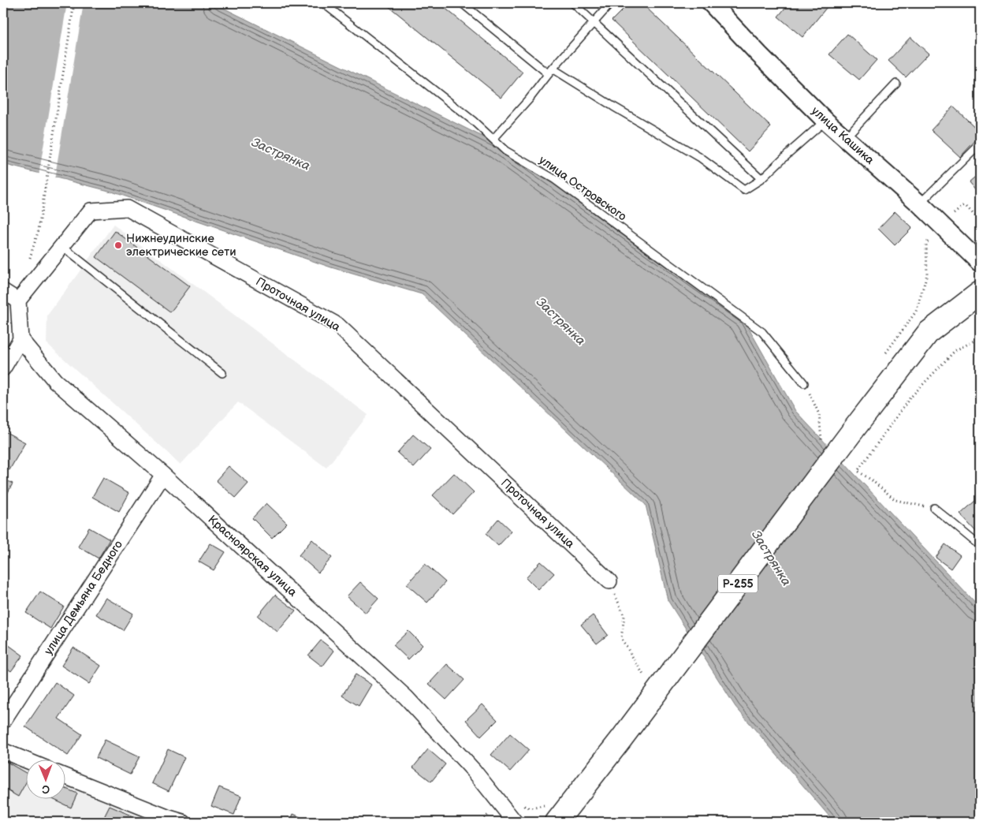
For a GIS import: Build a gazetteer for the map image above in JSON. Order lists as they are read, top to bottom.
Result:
{
  "streets": {
    "highway": ["Р-255"],
    "street": [
      "улица Кашика",
      "Проточная улица",
      "Красноярская улица",
      "улица Демьяна Бедного"
    ],
    "lane": ["улица Островского"]
  },
  "crossings": [
    ["Красноярская улица", "улица Демьяна Бедного"]
  ],
  "water": ["Застрянка"],
  "places": ["Нижнеудинские электрические сети"],
  "north": "bottom"
}
